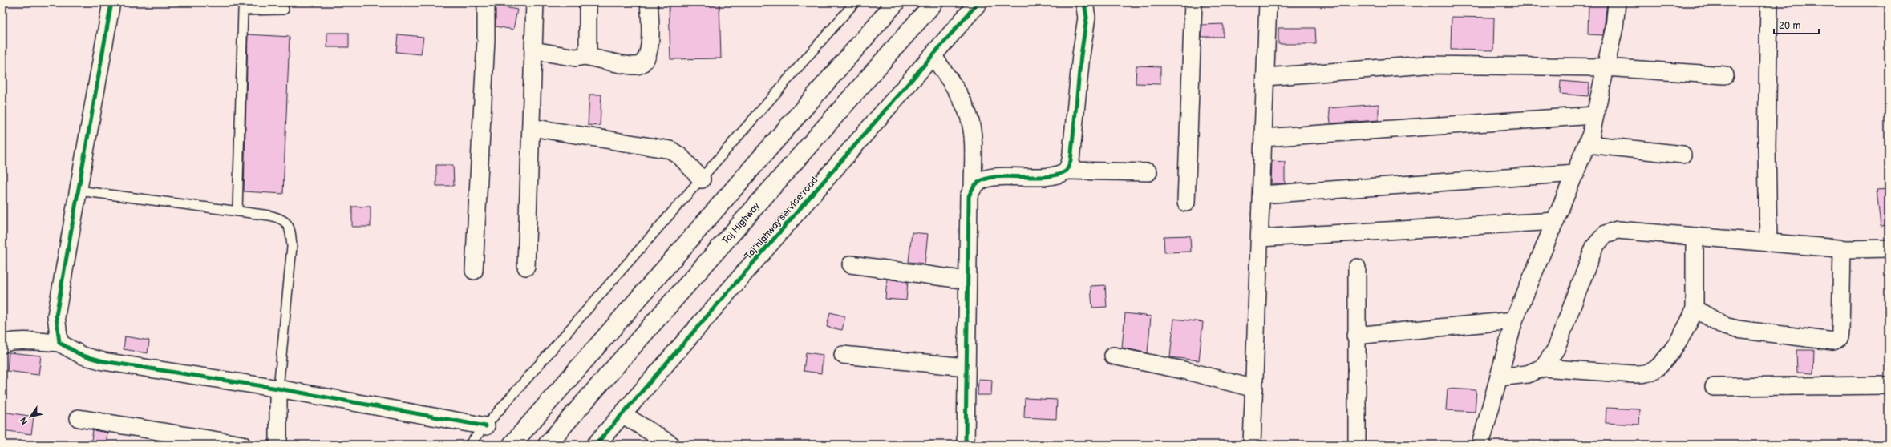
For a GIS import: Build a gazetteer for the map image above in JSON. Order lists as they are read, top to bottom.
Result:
{
  "streets": {
    "main road": ["Taj highway service road", "Taj Highway"]
  },
  "scale_bar": "20 m",
  "north": "bottom left"
}
